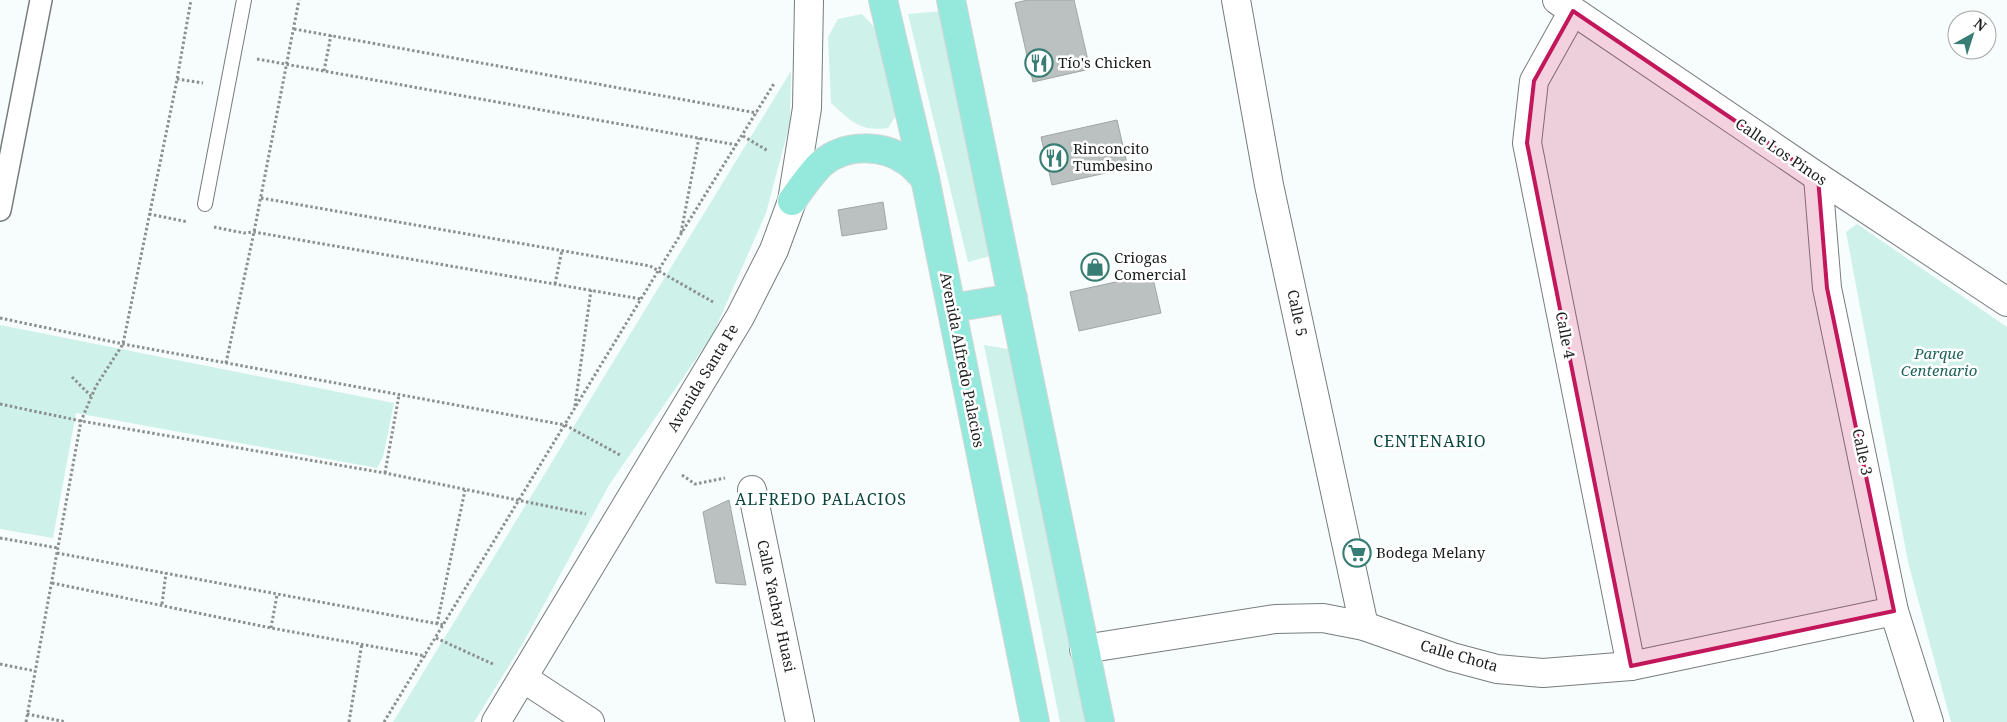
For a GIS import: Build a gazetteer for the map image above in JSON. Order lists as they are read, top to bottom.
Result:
{
  "streets": {
    "main road": ["Avenida Alfredo Palacios"],
    "street": [
      "Calle Los Pinos",
      "Calle 5",
      "Calle 4",
      "Avenida Santa Fe",
      "Calle 3",
      "Calle Yachay Huasi",
      "Calle Chota"
    ]
  },
  "crossings": [
    ["Calle Los Pinos", "Calle 4"],
    ["Calle Los Pinos", "Calle 3"],
    ["Calle 5", "Calle Chota"],
    ["Calle 4", "Calle Chota"],
    ["Calle 3", "Calle Chota"]
  ],
  "districts": ["CENTENARIO", "ALFREDO PALACIOS"],
  "parks": ["Parque Centenario"],
  "places": {
    "restaurant": ["Tío's Chicken", "Rinconcito Tumbesino"],
    "shop": ["Criogas Comercial"],
    "supermarket": ["Bodega Melany"]
  },
  "north": "top right"
}
